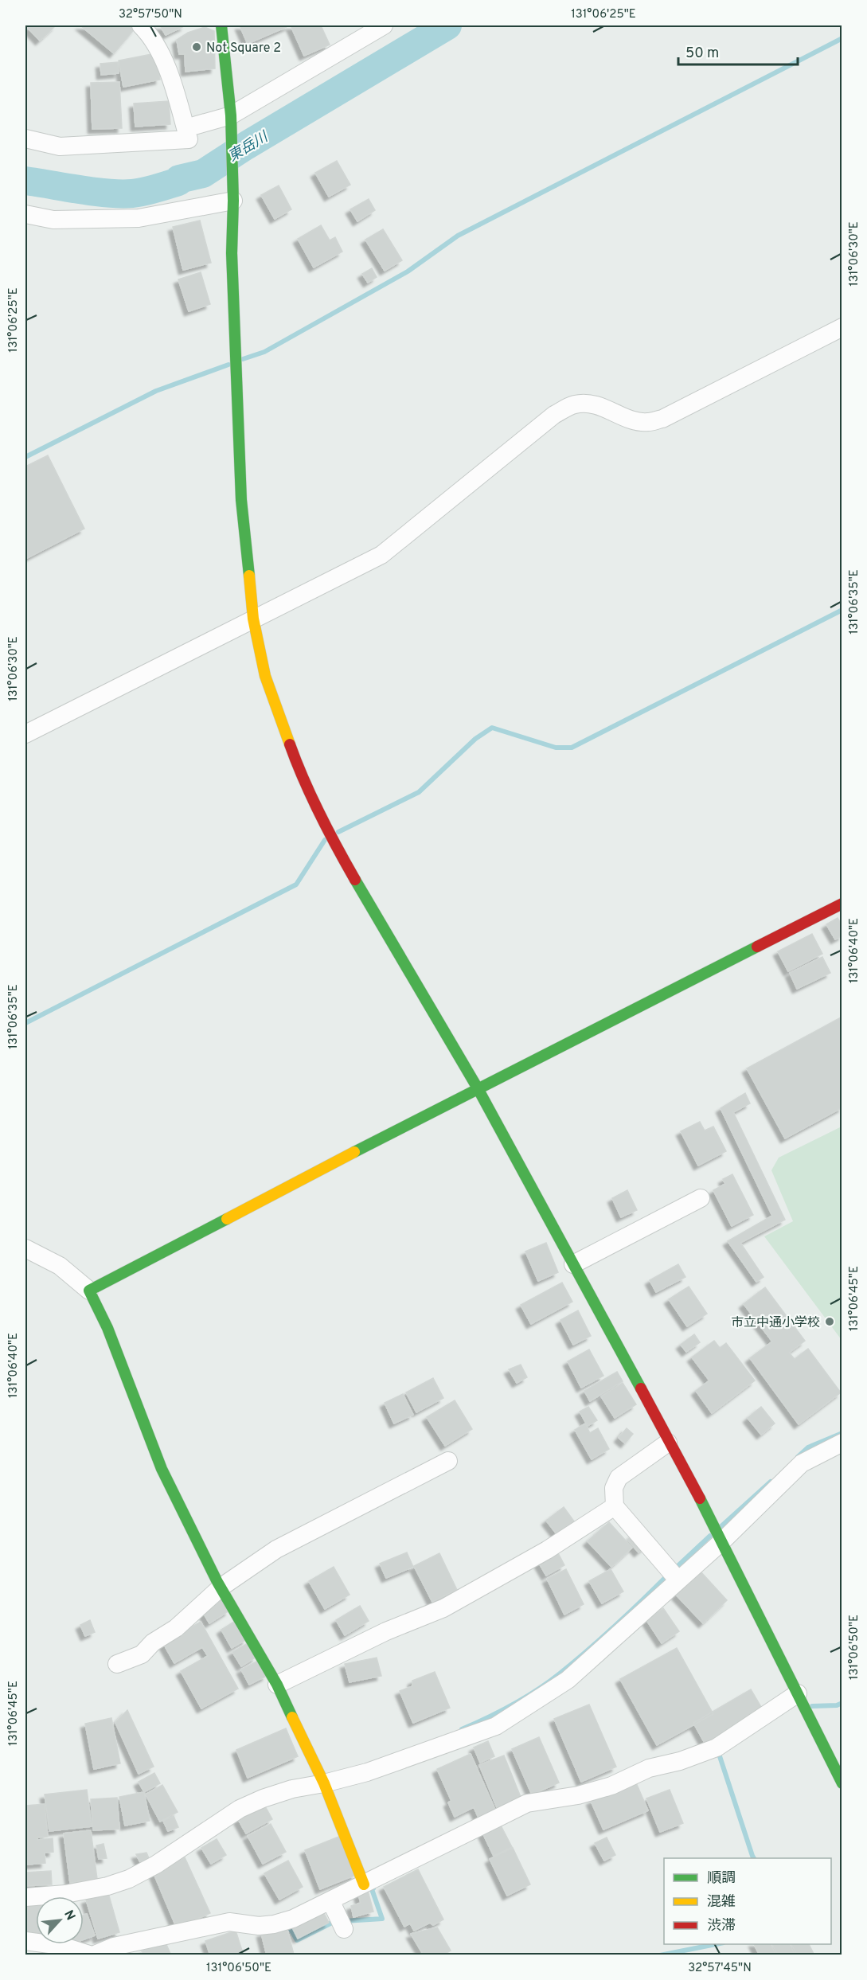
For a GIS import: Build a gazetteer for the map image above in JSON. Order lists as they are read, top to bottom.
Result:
{
  "water": ["東岳川"],
  "places": ["Not Square 2", "市立中通小学校"],
  "legend": ["順調", "混雑", "渋滞"],
  "scale_bar": "50 m",
  "north": "top right",
  "coordinates": [
    "32°57'50\"N",
    "131°06'25\"E",
    "131°06'30\"E",
    "131°06'35\"E",
    "131°06'40\"E",
    "131°06'45\"E",
    "131°06'50\"E",
    "32°57'45\"N"
  ]
}
